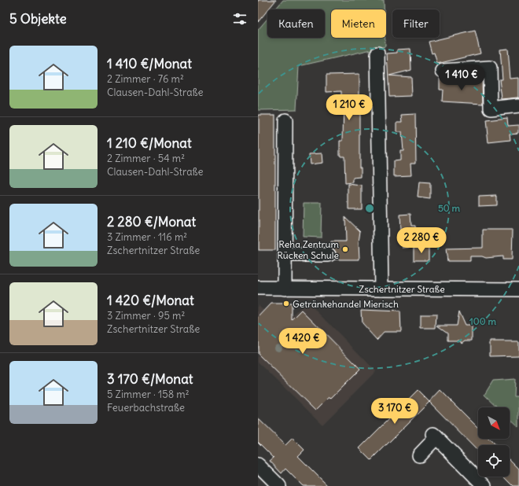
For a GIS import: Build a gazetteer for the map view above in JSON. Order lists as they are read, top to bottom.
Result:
{
  "streets": {
    "street": ["Zschertnitzer Straße"]
  },
  "places": ["Reha Zentrum Rücken Schule", "Getränkehandel Mierisch"],
  "north": "bottom right",
  "page": {
    "heading": "5 Objekte",
    "chip": ["Kaufen", "Mieten", "Filter"],
    "list": [
      {
        "name": "1 410 €/Monat",
        "note": "2 Zimmer · 76 m² · Clausen-Dahl-Straße"
      },
      {
        "name": "1 210 €/Monat",
        "note": "2 Zimmer · 54 m² · Clausen-Dahl-Straße"
      },
      {
        "name": "2 280 €/Monat",
        "note": "3 Zimmer · 116 m² · Zschertnitzer Straße"
      },
      {
        "name": "1 420 €/Monat",
        "note": "3 Zimmer · 95 m² · Zschertnitzer Straße"
      },
      {
        "name": "3 170 €/Monat",
        "note": "5 Zimmer · 158 m² · Feuerbachstraße"
      }
    ],
    "price": [
      "1 410 €",
      "1 210 €",
      "2 280 €",
      "1 420 €",
      "3 170 €"
    ]
  },
  "rings": ["50 m", "100 m"]
}
